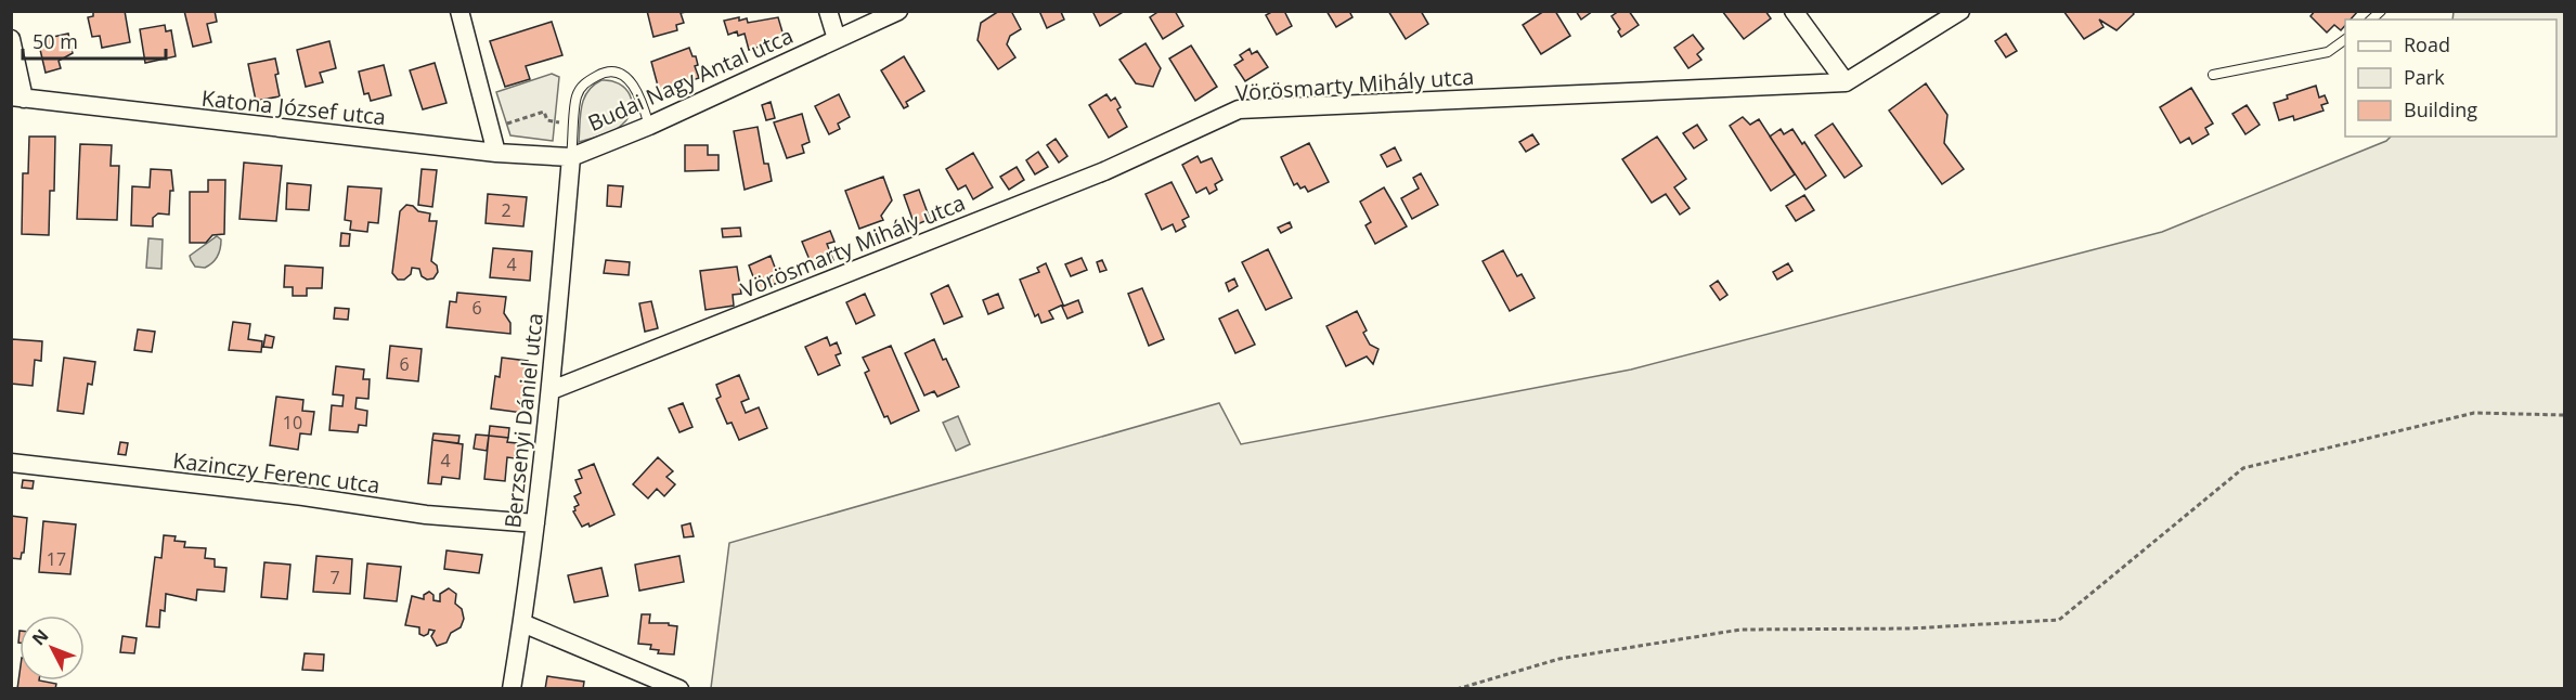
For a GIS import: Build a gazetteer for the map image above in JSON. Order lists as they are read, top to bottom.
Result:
{
  "streets": {
    "street": [
      "Budai Nagy Antal utca",
      "Vörösmarty Mihály utca",
      "Katona József utca",
      "Berzsenyi Dániel utca",
      "Kazinczy Ferenc utca"
    ]
  },
  "crossings": [
    ["Budai Nagy Antal utca", "Katona József utca"],
    ["Budai Nagy Antal utca", "Berzsenyi Dániel utca"],
    ["Vörösmarty Mihály utca", "Berzsenyi Dániel utca"],
    ["Katona József utca", "Berzsenyi Dániel utca"],
    ["Berzsenyi Dániel utca", "Kazinczy Ferenc utca"]
  ],
  "house_numbers": [
    "2",
    "4",
    "6",
    "6",
    "10",
    "4",
    "17",
    "7"
  ],
  "legend": ["Road", "Park", "Building"],
  "scale_bar": "50 m",
  "north": "top left"
}
